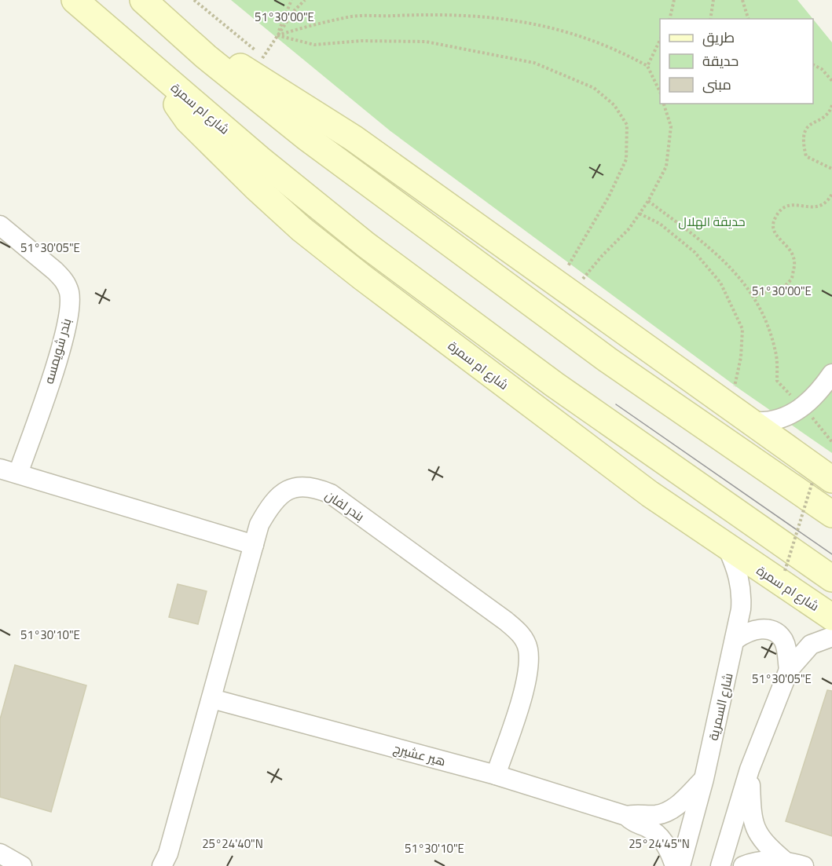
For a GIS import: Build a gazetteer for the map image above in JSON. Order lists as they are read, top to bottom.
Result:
{
  "streets": {
    "street": [
      "شارع ام سمرة",
      "بندر شويمسه",
      "بندر لفان",
      "شارع السمرية",
      "هير عشيرج"
    ]
  },
  "crossings": [
    ["شارع ام سمرة", "شارع السمرية"],
    ["بندر لفان", "هير عشيرج"],
    ["شارع السمرية", "هير عشيرج"]
  ],
  "parks": ["حديقة الهلال"],
  "legend": ["طريق", "حديقة", "مبنى"],
  "coordinates": [
    "51°30'00\"E",
    "51°30'05\"E",
    "51°30'10\"E",
    "25°24'40\"N",
    "25°24'45\"N"
  ]
}
